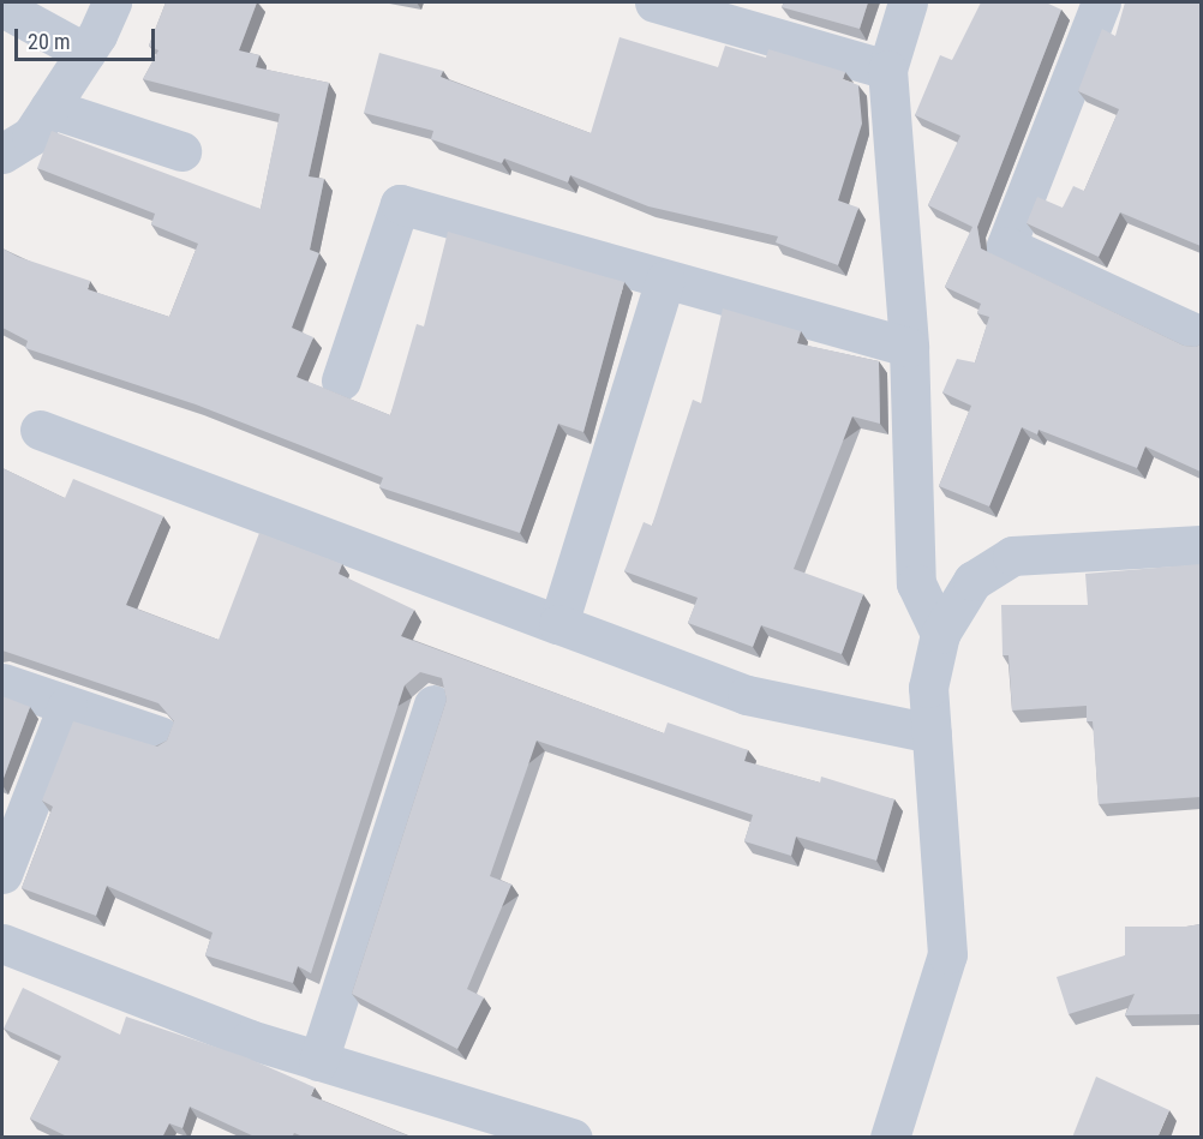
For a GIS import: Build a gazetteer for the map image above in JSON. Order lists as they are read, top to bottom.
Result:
{
  "scale_bar": "20 m"
}
